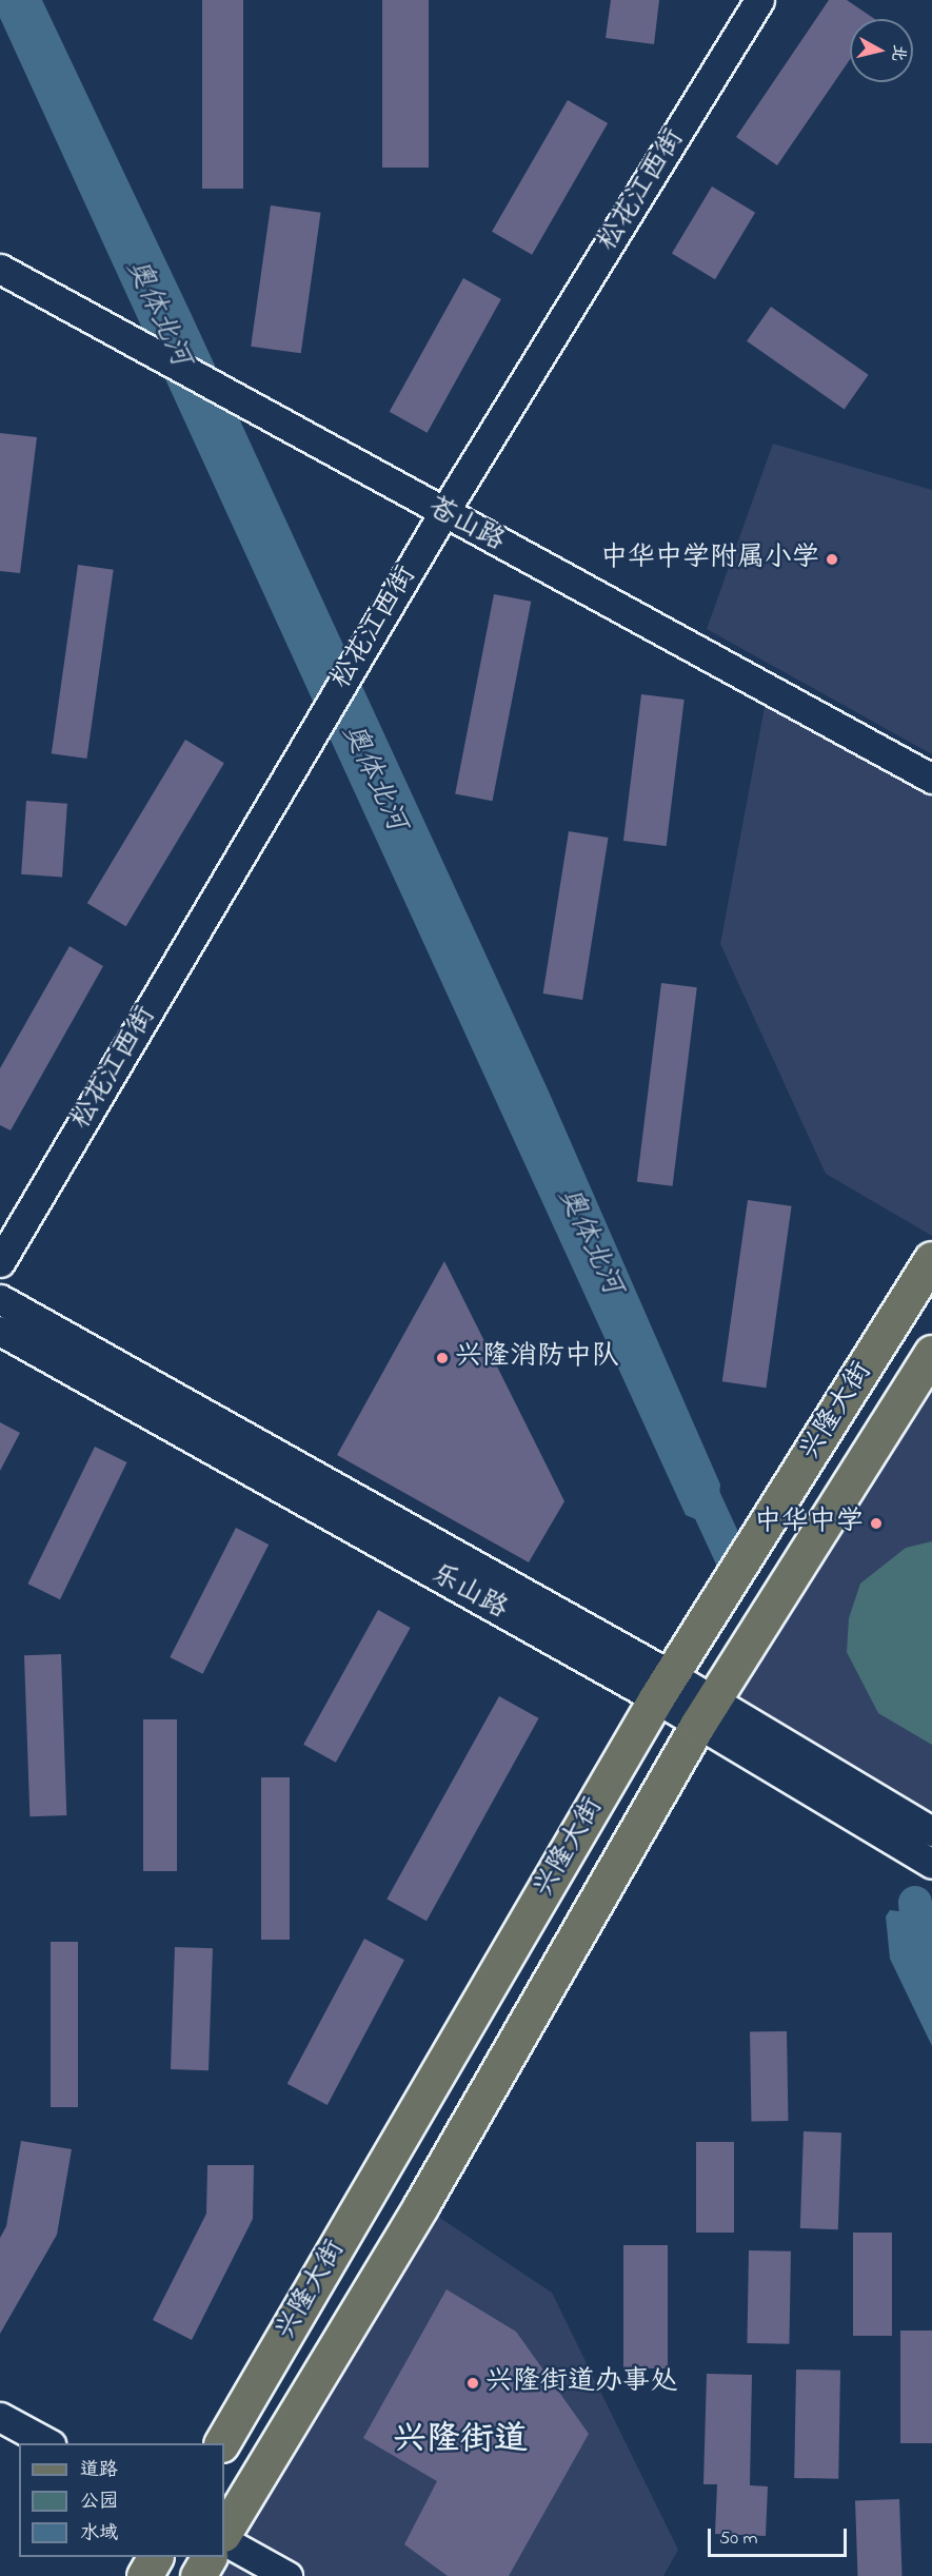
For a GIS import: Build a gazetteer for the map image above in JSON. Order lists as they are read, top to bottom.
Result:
{
  "streets": {
    "main road": ["兴隆大街"],
    "street": ["松花江西街", "苍山路", "乐山路"]
  },
  "crossings": [
    ["松花江西街", "苍山路"],
    ["兴隆大街", "乐山路"]
  ],
  "districts": ["兴隆街道"],
  "water": ["奥体北河"],
  "places": [
    "中华中学附属小学",
    "兴隆消防中队",
    "中华中学",
    "兴隆街道办事处"
  ],
  "legend": ["道路", "公园", "水域"],
  "scale_bar": "50 m",
  "north": "right"
}
